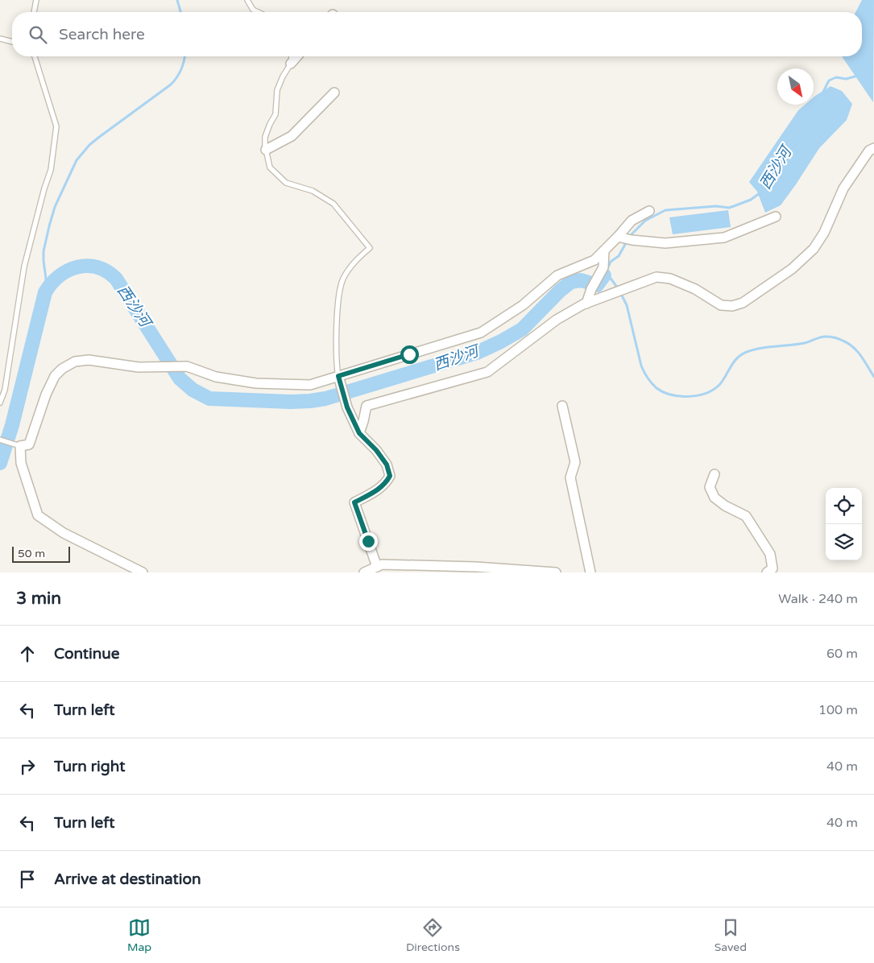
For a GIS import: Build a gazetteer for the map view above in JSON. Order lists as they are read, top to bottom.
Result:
{
  "water": ["西沙河"],
  "scale_bar": "50 m",
  "north": "bottom right",
  "page": {
    "search": "Search here",
    "scale": "50 m",
    "heading": ["3 min", "Walk · 240 m"],
    "list": [
      ["Continue", "60 m"],
      ["Turn left", "100 m"],
      ["Turn right", "40 m"],
      ["Turn left", "40 m"],
      "Arrive at destination"
    ],
    "nav": ["Map", "Directions", "Saved"]
  }
}
